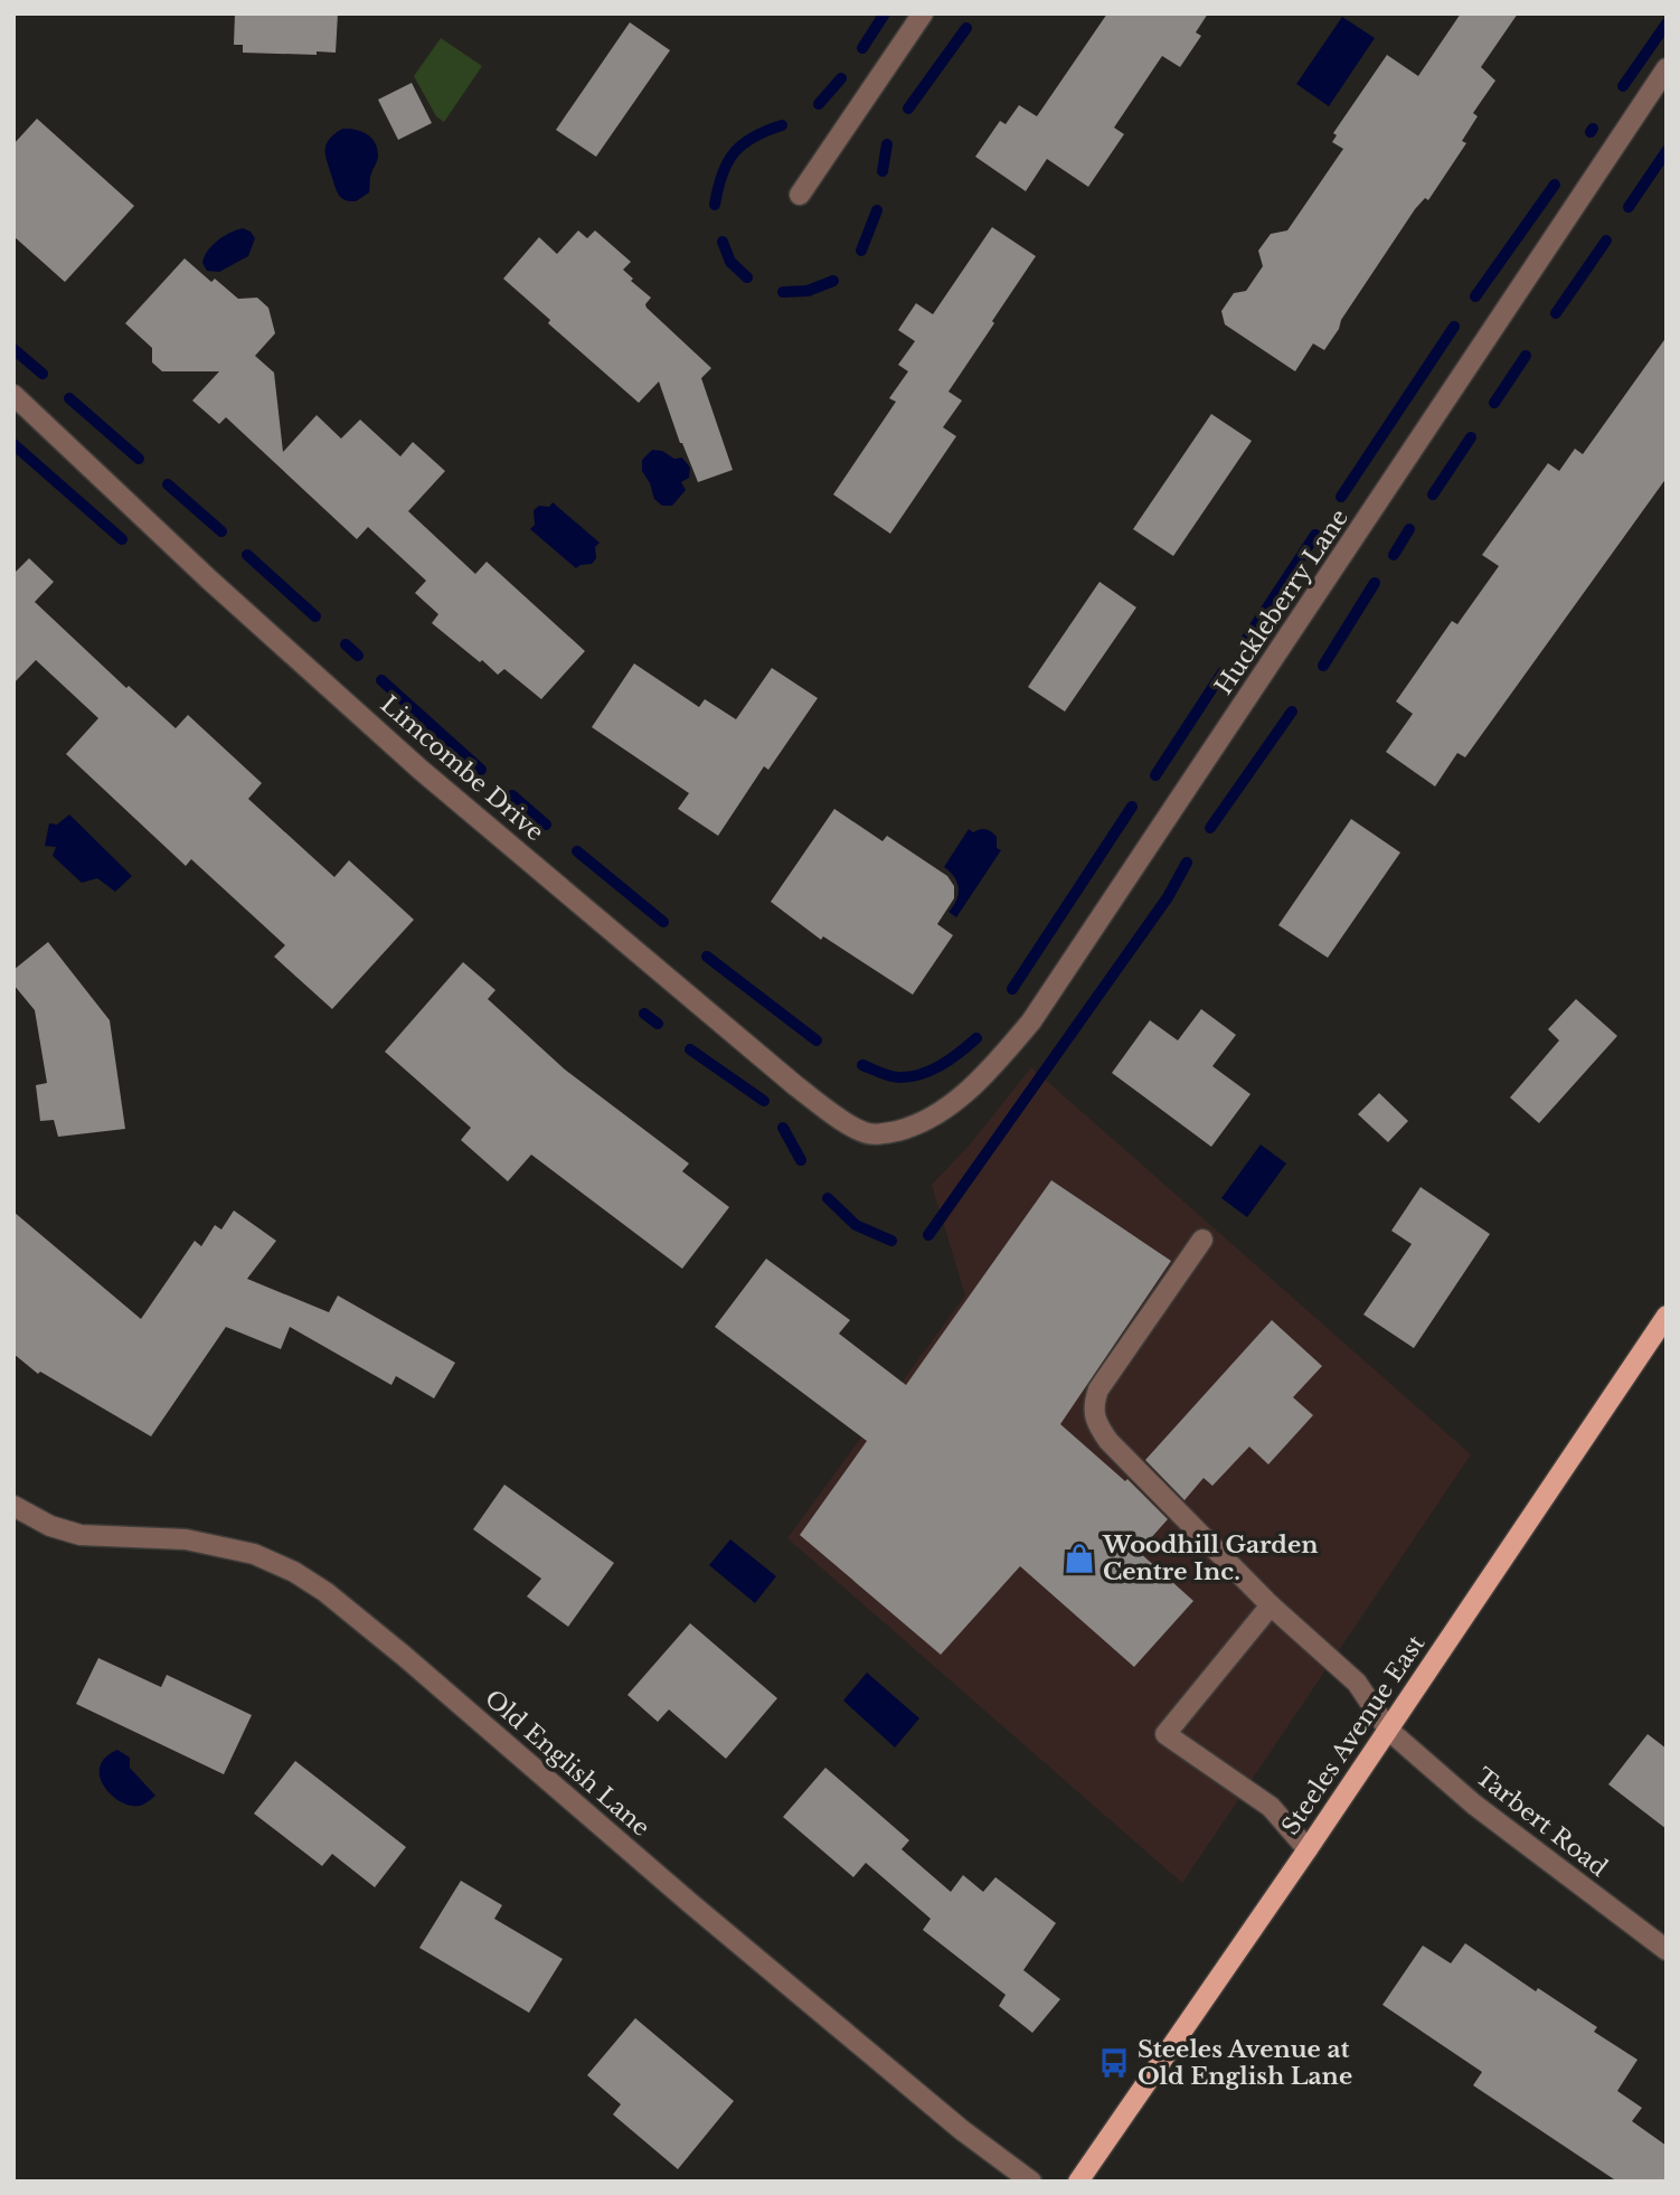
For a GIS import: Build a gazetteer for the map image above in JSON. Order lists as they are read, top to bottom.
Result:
{
  "streets": {
    "main road": ["Steeles Avenue East"],
    "street": [
      "Huckleberry Lane",
      "Limcombe Drive",
      "Old English Lane",
      "Tarbert Road"
    ]
  },
  "crossings": [
    ["Huckleberry Lane", "Limcombe Drive"],
    ["Steeles Avenue East", "Tarbert Road"]
  ],
  "places": {
    "shop": ["Woodhill Garden Centre Inc."],
    "bus stop": ["Steeles Avenue at Old English Lane"]
  }
}
